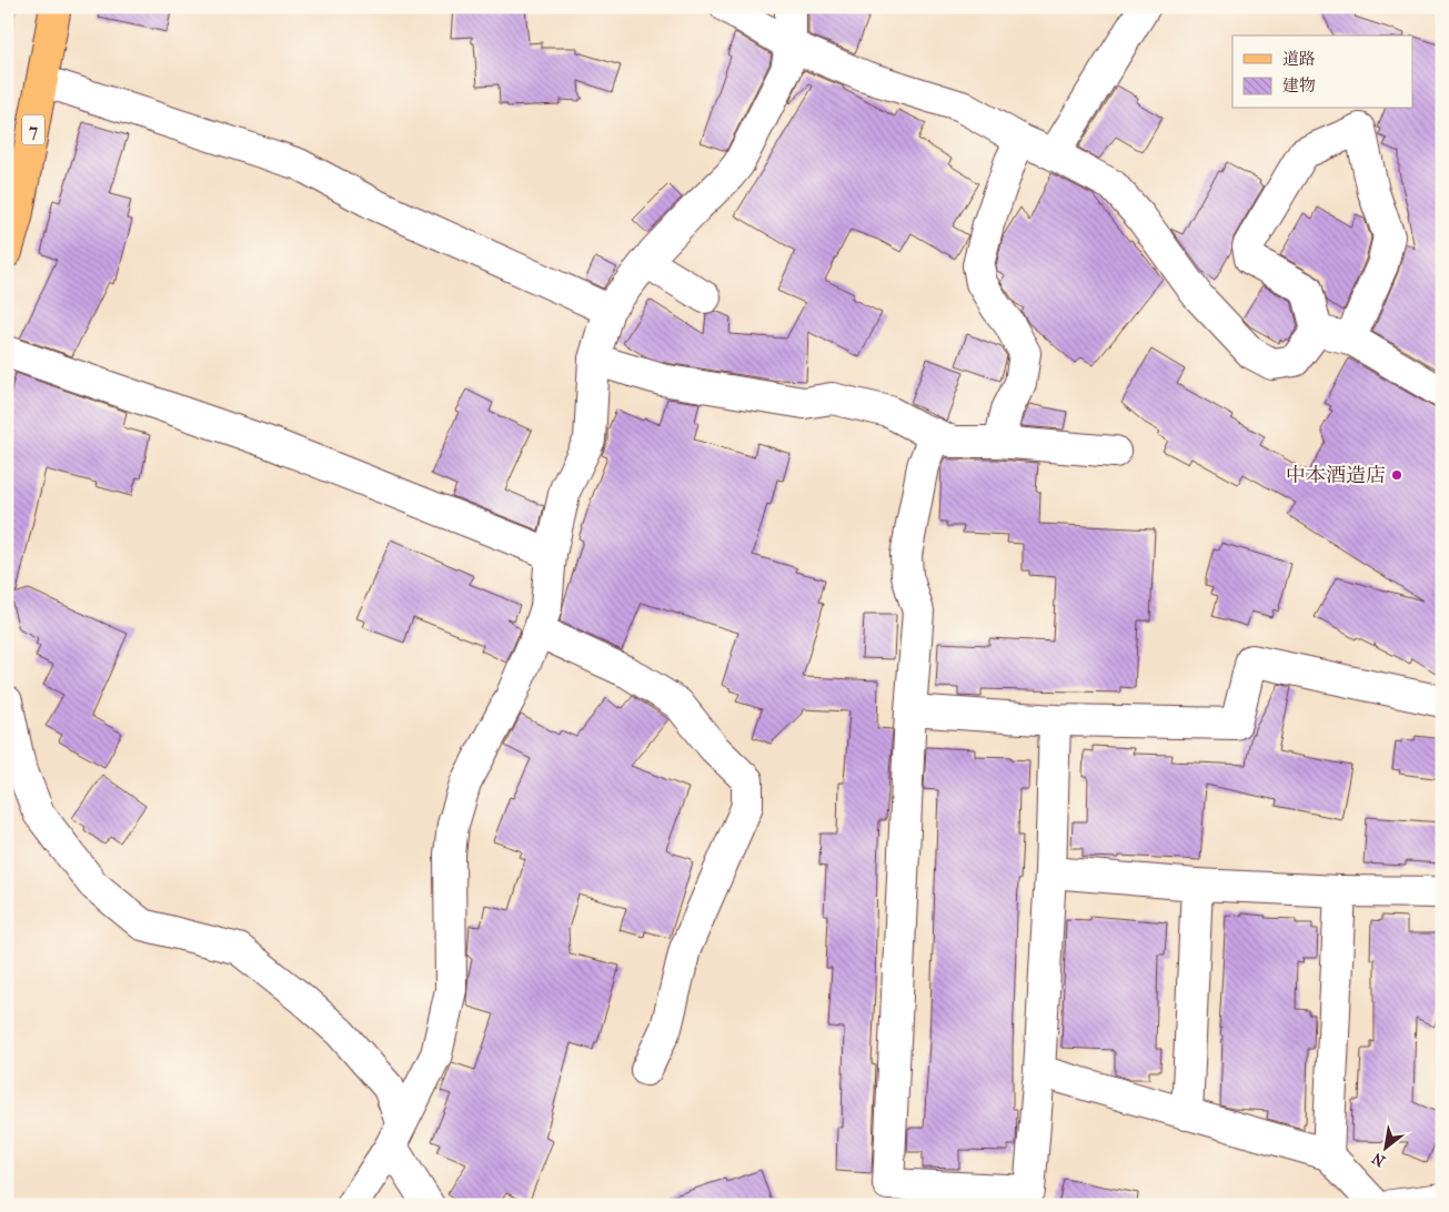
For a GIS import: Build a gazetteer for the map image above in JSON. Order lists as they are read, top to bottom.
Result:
{
  "streets": {
    "main road": ["7"]
  },
  "places": ["中本酒造店"],
  "legend": ["道路", "建物"],
  "north": "bottom left"
}
